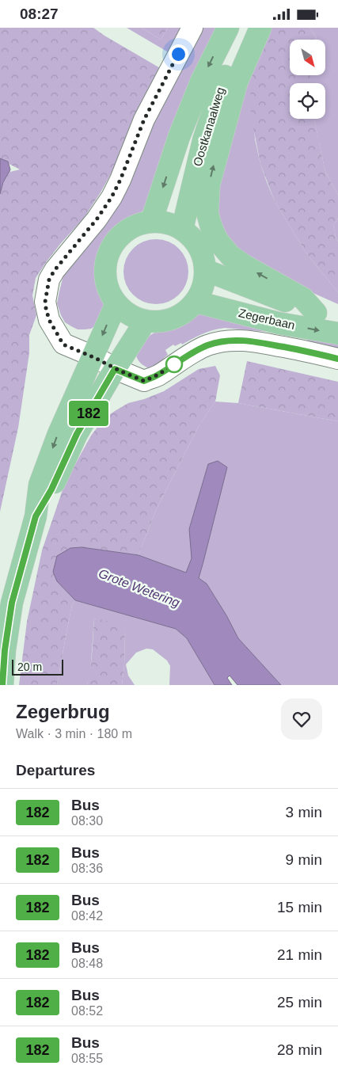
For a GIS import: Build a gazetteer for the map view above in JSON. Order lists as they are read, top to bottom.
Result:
{
  "streets": {
    "main road": ["Oostkanaalweg", "Zegerbaan"]
  },
  "crossings": [
    ["Oostkanaalweg", "Zegerbaan"]
  ],
  "water": ["Grote Wetering"],
  "lines": ["bus line 182"],
  "scale_bar": "20 m",
  "north": "bottom right",
  "page": {
    "status": "08:27",
    "on_map": "182",
    "scale": "20 m",
    "heading": [
      ["Zegerbrug", "Walk · 3 min · 180 m"],
      "Departures"
    ],
    "list": [
      {
        "mark": "182",
        "name": "Bus",
        "note": "08:30",
        "value": "3 min"
      },
      {
        "mark": "182",
        "name": "Bus",
        "note": "08:36",
        "value": "9 min"
      },
      {
        "mark": "182",
        "name": "Bus",
        "note": "08:42",
        "value": "15 min"
      },
      {
        "mark": "182",
        "name": "Bus",
        "note": "08:48",
        "value": "21 min"
      },
      {
        "mark": "182",
        "name": "Bus",
        "note": "08:52",
        "value": "25 min"
      },
      {
        "mark": "182",
        "name": "Bus",
        "note": "08:55",
        "value": "28 min"
      }
    ]
  }
}
